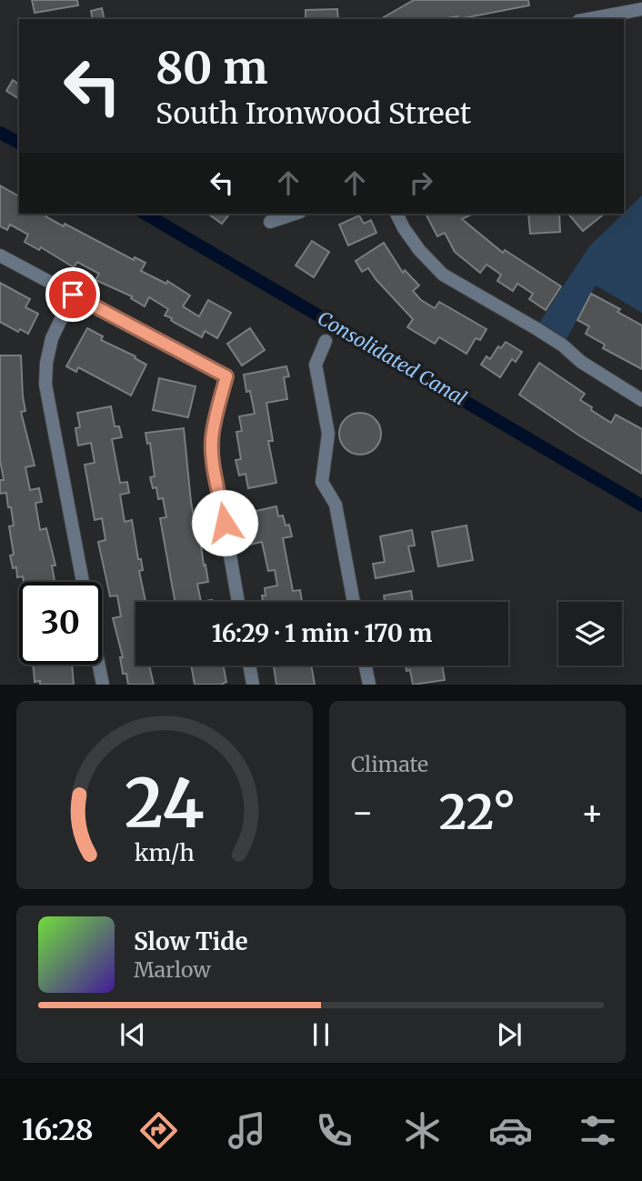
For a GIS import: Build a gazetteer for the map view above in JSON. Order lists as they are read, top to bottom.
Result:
{
  "water": ["Consolidated Canal"],
  "page": {
    "turn": ["80 m", "South Ironwood Street"],
    "limit": "30",
    "trip": "16:29 · 1 min · 170 m",
    "tile": "Climate",
    "heat": ["−", "22°", "+"],
    "song": ["Slow Tide", "Marlow"],
    "tabs": "16:28",
    "gauge": ["24", "km/h"]
  }
}
